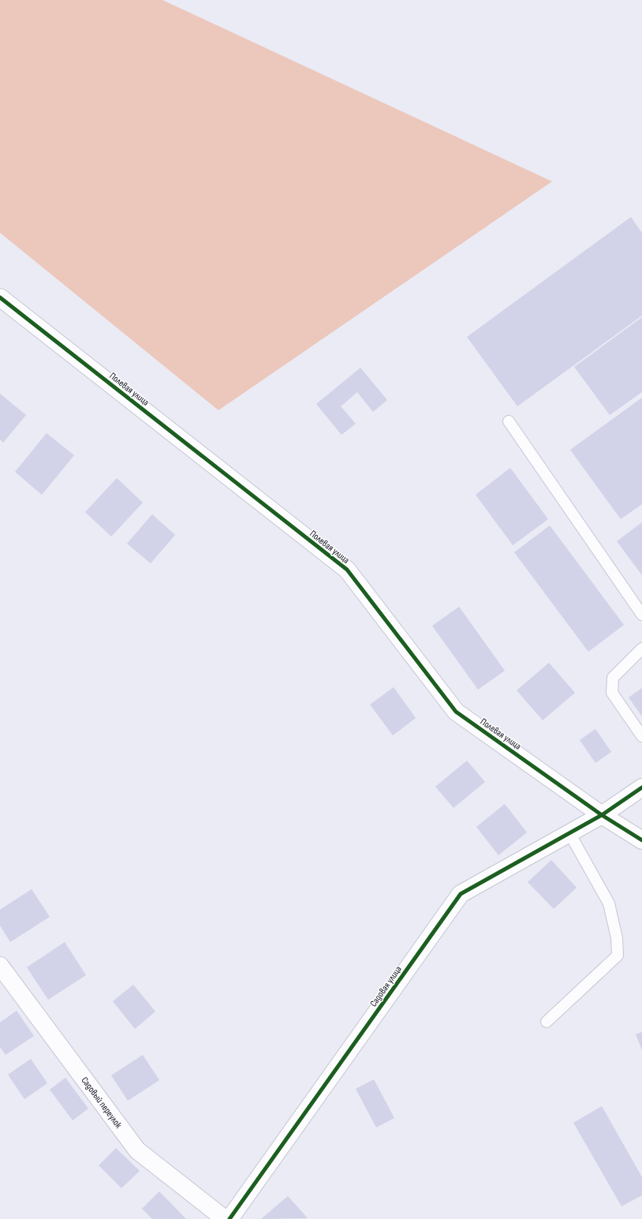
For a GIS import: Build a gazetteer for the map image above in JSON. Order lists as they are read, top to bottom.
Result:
{
  "streets": {
    "street": ["Полевая улица", "Садовая улица", "Садовый переулок"]
  },
  "crossings": [
    ["Полевая улица", "Садовая улица"]
  ]
}
